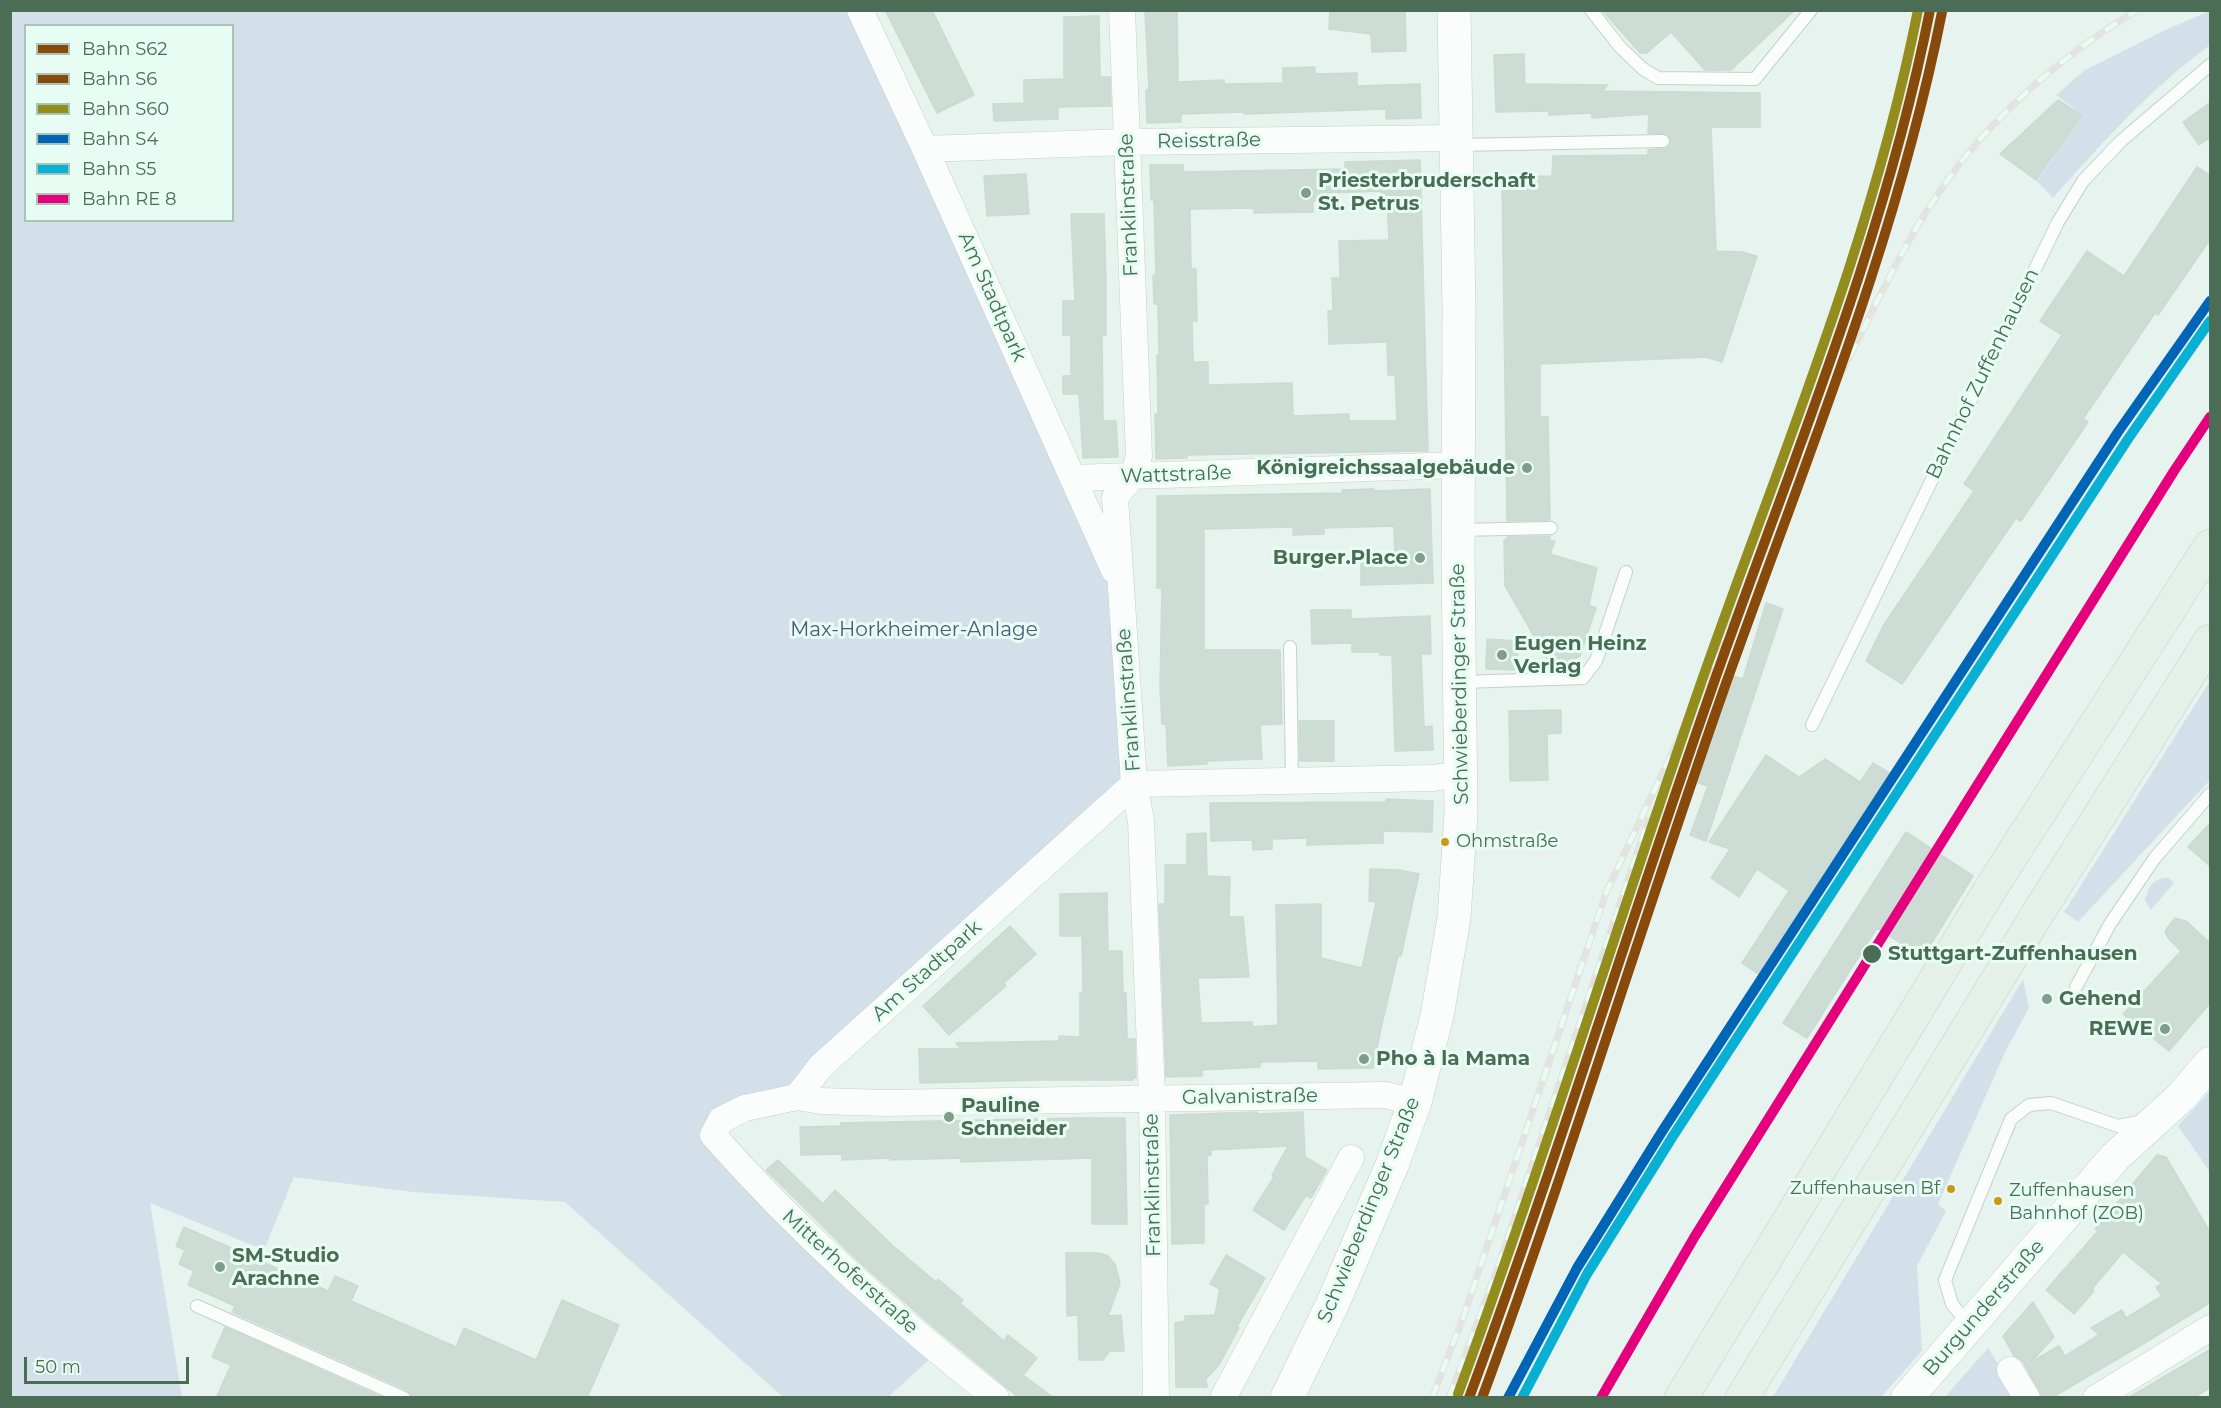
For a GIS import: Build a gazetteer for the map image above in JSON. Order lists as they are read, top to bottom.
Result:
{
  "streets": {
    "main road": ["Schwieberdinger Straße"],
    "street": [
      "Reisstraße",
      "Franklinstraße",
      "Am Stadtpark",
      "Wattstraße",
      "Galvanistraße",
      "Mitterhoferstraße",
      "Burgunderstraße"
    ],
    "lane": ["Bahnhof Zuffenhausen"]
  },
  "crossings": [
    ["Reisstraße", "Franklinstraße"],
    ["Reisstraße", "Am Stadtpark"],
    ["Reisstraße", "Schwieberdinger Straße"],
    ["Franklinstraße", "Am Stadtpark"],
    ["Franklinstraße", "Wattstraße"],
    ["Franklinstraße", "Galvanistraße"],
    ["Am Stadtpark", "Wattstraße"],
    ["Am Stadtpark", "Galvanistraße"],
    ["Am Stadtpark", "Mitterhoferstraße"],
    ["Wattstraße", "Schwieberdinger Straße"],
    ["Schwieberdinger Straße", "Galvanistraße"],
    ["Galvanistraße", "Mitterhoferstraße"]
  ],
  "parks": ["Max-Horkheimer-Anlage"],
  "places": [
    "Priesterbruderschaft St. Petrus",
    "Königreichssaalgebäude",
    "Burger.Place",
    "Eugen Heinz Verlag",
    "Ohmstraße",
    "Stuttgart-Zuffenhausen",
    "Gehend",
    "REWE",
    "Pho à la Mama",
    "Pauline Schneider",
    "Zuffenhausen Bf",
    "Zuffenhausen Bahnhof (ZOB)",
    "SM-Studio Arachne"
  ],
  "lines": [
    "rail line S62",
    "rail line S60",
    "rail line S6",
    "rail line S4",
    "rail line S5"
  ],
  "legend": [
    "Bahn S62",
    "Bahn S6",
    "Bahn S60",
    "Bahn S4",
    "Bahn S5",
    "Bahn RE 8"
  ],
  "scale_bar": "50 m"
}
